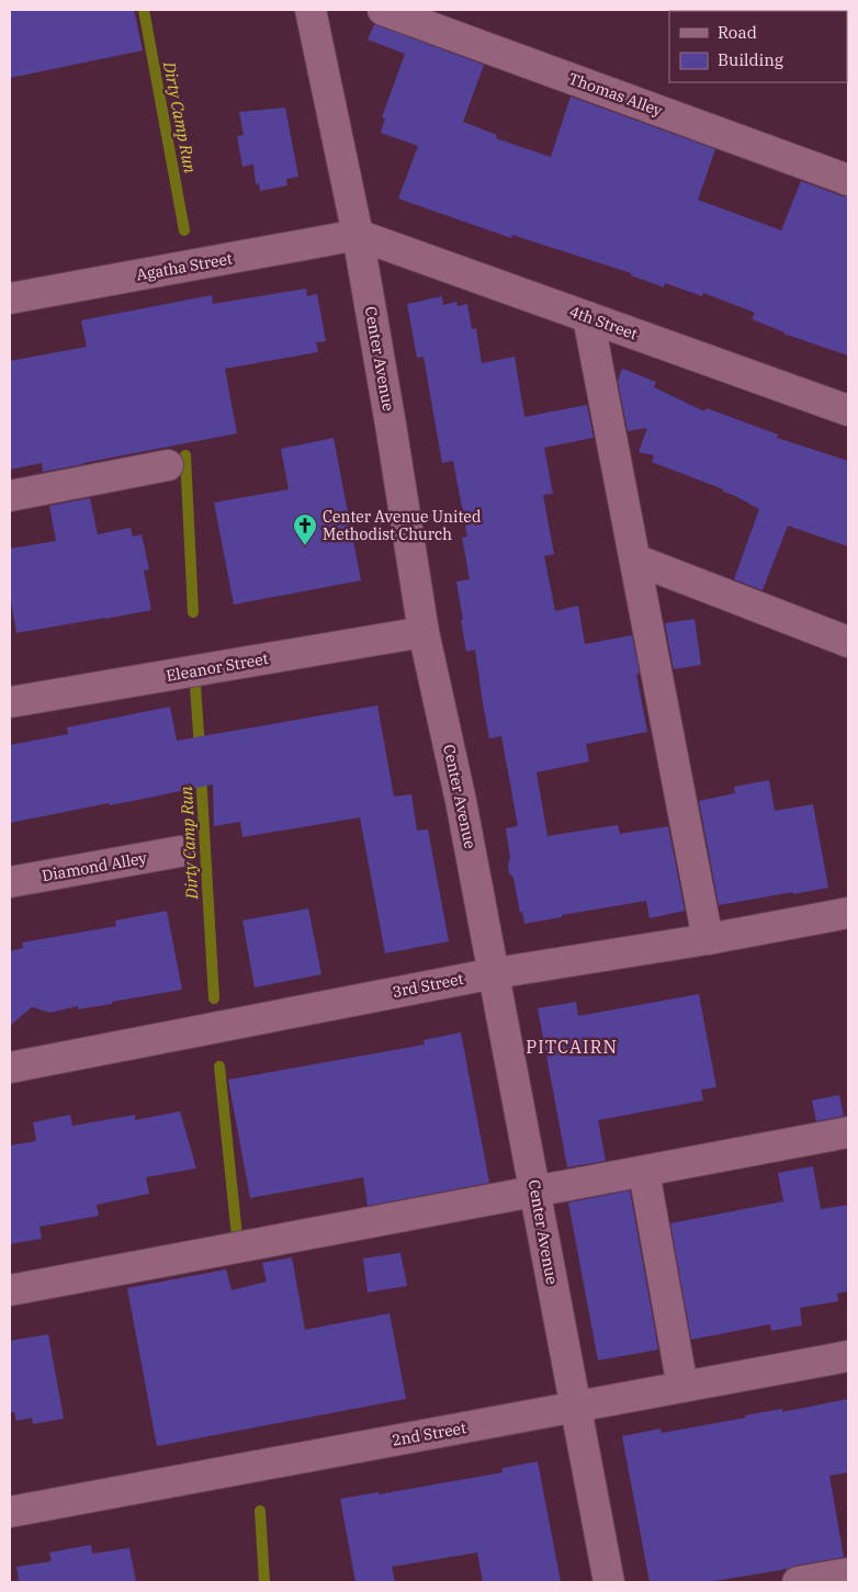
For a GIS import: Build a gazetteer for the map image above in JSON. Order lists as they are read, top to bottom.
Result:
{
  "streets": {
    "street": [
      "Thomas Alley",
      "Agatha Street",
      "4th Street",
      "Center Avenue",
      "Eleanor Street",
      "Diamond Alley",
      "3rd Street",
      "2nd Street"
    ]
  },
  "crossings": [
    ["Agatha Street", "4th Street"],
    ["Agatha Street", "Center Avenue"],
    ["4th Street", "Center Avenue"],
    ["Center Avenue", "Eleanor Street"],
    ["Center Avenue", "3rd Street"],
    ["Center Avenue", "2nd Street"]
  ],
  "districts": ["PITCAIRN"],
  "water": ["Dirty Camp Run"],
  "places": {
    "church": ["Center Avenue United Methodist Church"]
  },
  "legend": ["Road", "Building"]
}
